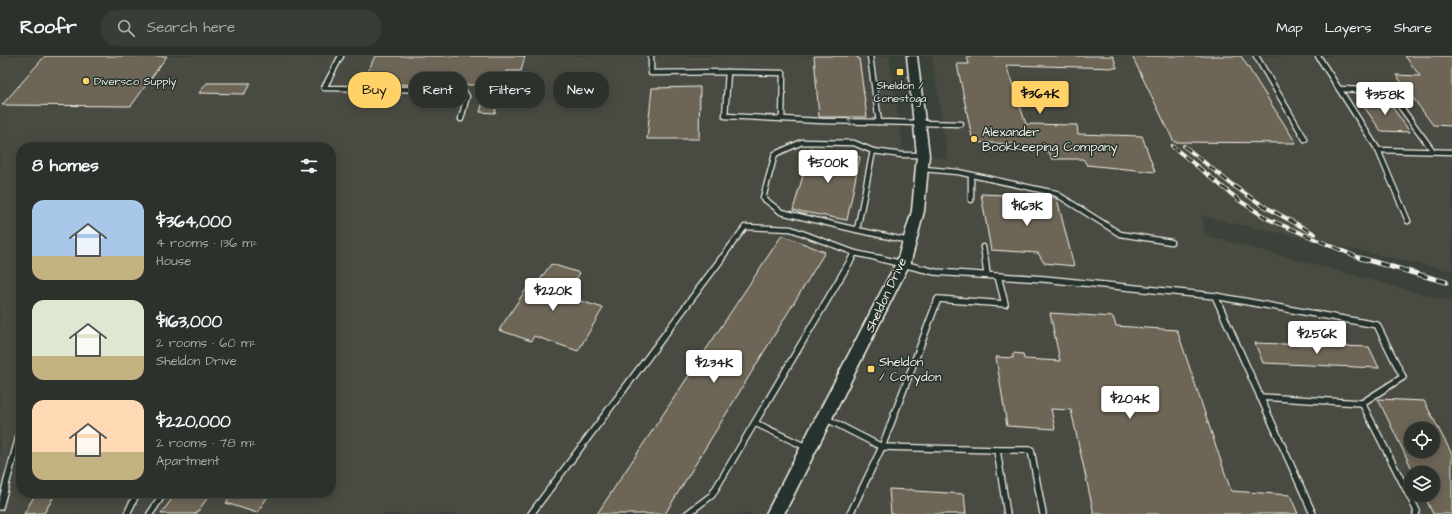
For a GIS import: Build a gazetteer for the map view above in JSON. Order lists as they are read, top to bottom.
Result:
{
  "streets": {
    "street": ["Sheldon Drive"]
  },
  "places": {
    "transit": ["Sheldon / Conestoga", "Sheldon / Corydon"],
    "other": ["Diversco Supply", "Alexander Bookkeeping Company"]
  },
  "page": {
    "header": "Roofr",
    "search": "Search here",
    "nav": ["Map", "Layers", "Share"],
    "chip": [
      "Buy",
      "Rent",
      "Filters",
      "New"
    ],
    "price": [
      "$364K",
      "$358K",
      "$500K",
      "$163K",
      "$220K",
      "$256K",
      "$234K",
      "$204K"
    ],
    "heading": "8 homes",
    "list": [
      {
        "name": "$364,000",
        "note": "4 rooms · 136 m² · House"
      },
      {
        "name": "$163,000",
        "note": "2 rooms · 60 m² · Sheldon Drive"
      },
      {
        "name": "$220,000",
        "note": "2 rooms · 78 m² · Apartment"
      }
    ]
  }
}
